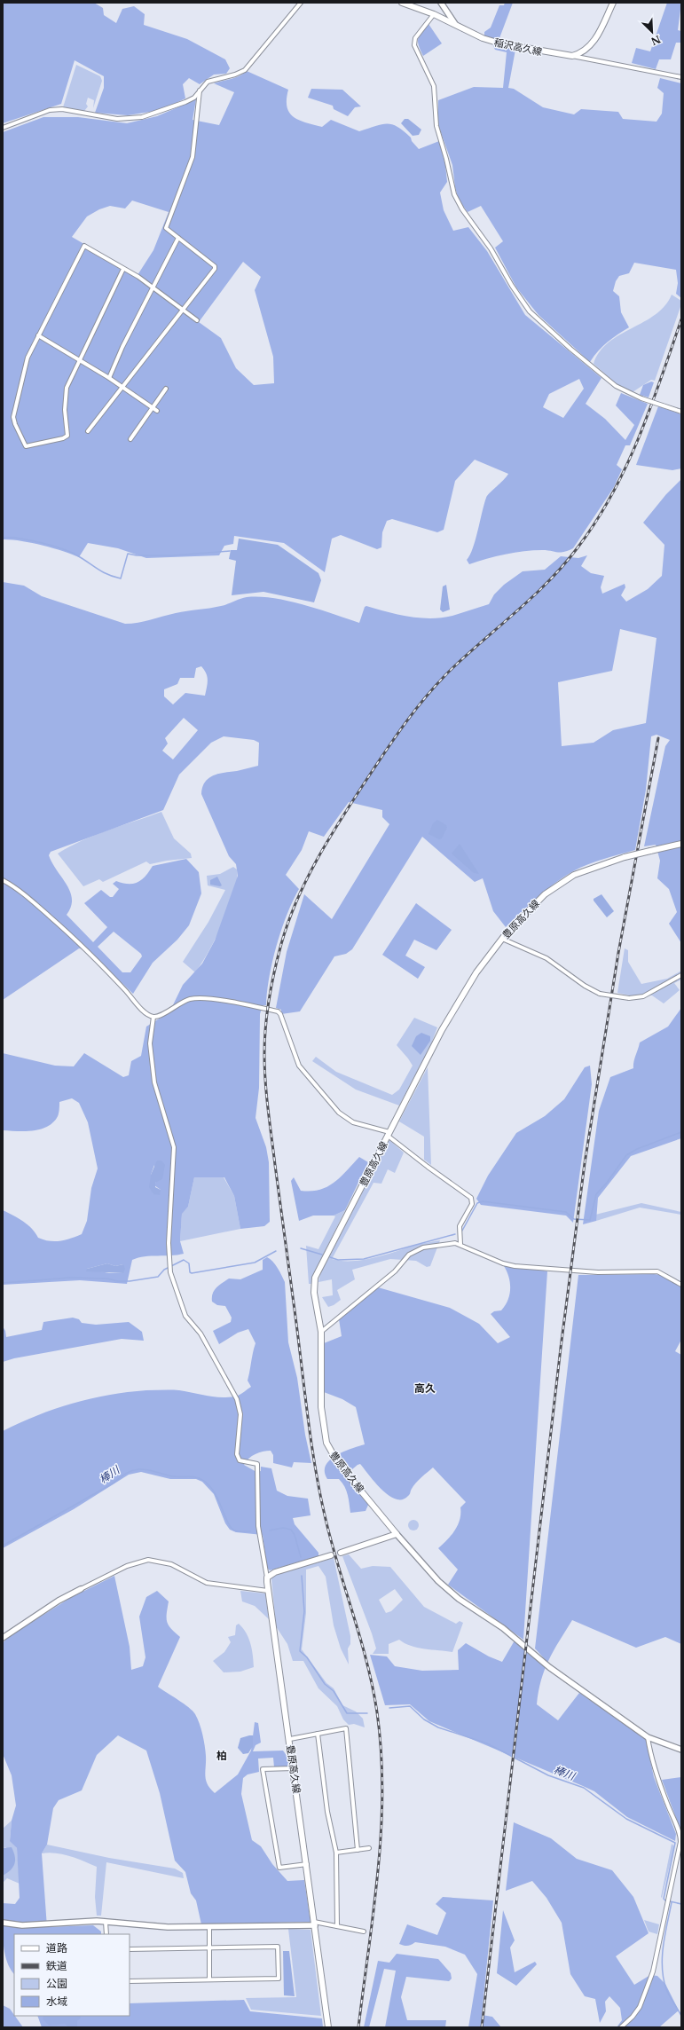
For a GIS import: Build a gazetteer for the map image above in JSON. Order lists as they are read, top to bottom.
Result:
{
  "streets": {
    "main road": ["稲沢高久線", "豊原高久線"]
  },
  "districts": ["高久", "柏"],
  "water": ["棒川"],
  "legend": [
    "道路",
    "鉄道",
    "公園",
    "水域"
  ],
  "north": "bottom right"
}
